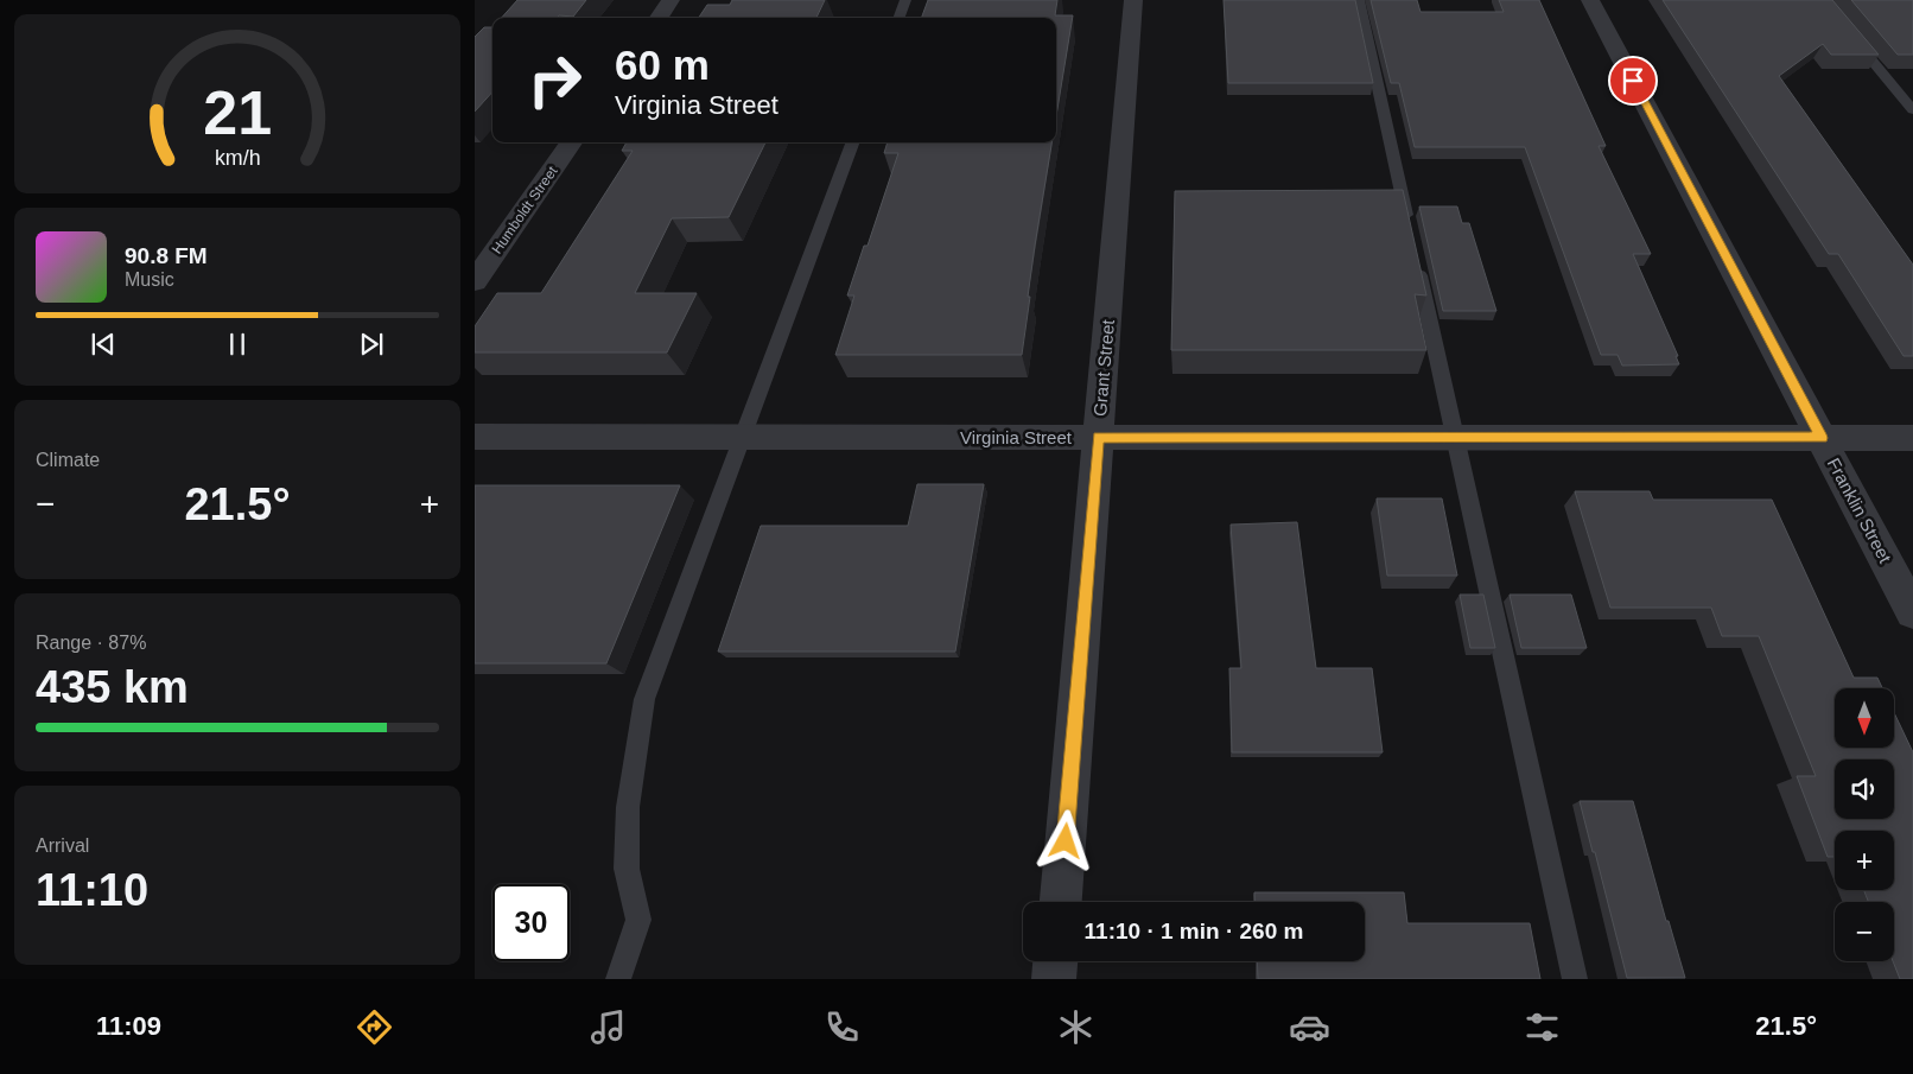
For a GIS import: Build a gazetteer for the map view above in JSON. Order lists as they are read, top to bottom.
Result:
{
  "streets": {
    "street": [
      "Humboldt Street",
      "Grant Street",
      "Virginia Street",
      "Franklin Street"
    ]
  },
  "crossings": [
    ["Grant Street", "Virginia Street"],
    ["Virginia Street", "Franklin Street"]
  ],
  "north": "bottom",
  "page": {
    "turn": ["60 m", "Virginia Street"],
    "song": ["90.8 FM", "Music"],
    "tile": [
      "Climate",
      ["Range · 87%", "435 km"],
      ["Arrival", "11:10"]
    ],
    "heat": ["−", "21.5°", "+"],
    "map_buttons": ["+", "−"],
    "limit": "30",
    "trip": "11:10 · 1 min · 260 m",
    "tabs": ["11:09", "21.5°"],
    "gauge": ["21", "km/h"]
  }
}
